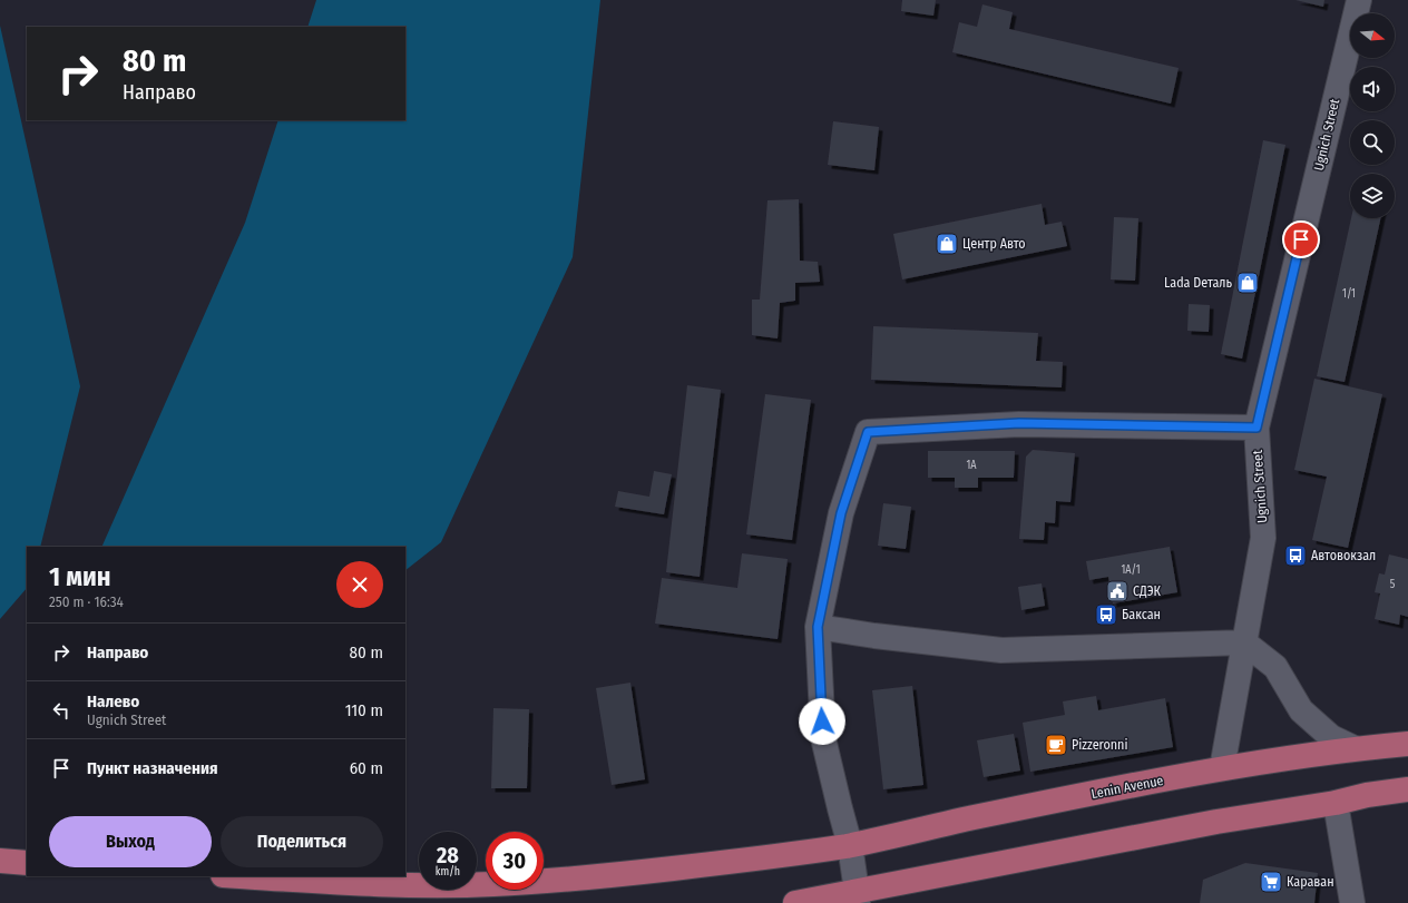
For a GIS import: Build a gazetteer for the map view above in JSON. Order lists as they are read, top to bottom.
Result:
{
  "streets": {
    "main road": ["Lenin Avenue"],
    "street": ["Ugnich Street"]
  },
  "crossings": [
    ["Ugnich Street", "Lenin Avenue"]
  ],
  "places": {
    "shop": ["Центр Авто", "Lada Dеталь"],
    "bus stop": ["Автовокзал", "Баксан"],
    "public building": ["СДЭК"],
    "cafe": ["Pizzeronni"],
    "supermarket": ["Караван"]
  },
  "house_numbers": [
    "1/1",
    "1А",
    "1А/1",
    "5"
  ],
  "north": "right",
  "page": {
    "turn": ["80 m", "Направо"],
    "heading": ["1 мин", "250 m · 16:34"],
    "list": [
      {
        "name": "Направо",
        "value": "80 m"
      },
      {
        "name": "Налево",
        "note": "Ugnich Street",
        "value": "110 m"
      },
      {
        "name": "Пункт назначения",
        "value": "60 m"
      }
    ],
    "buttons": ["Выход", "Поделиться"],
    "speed": "28 km/h",
    "limit": "30"
  }
}
